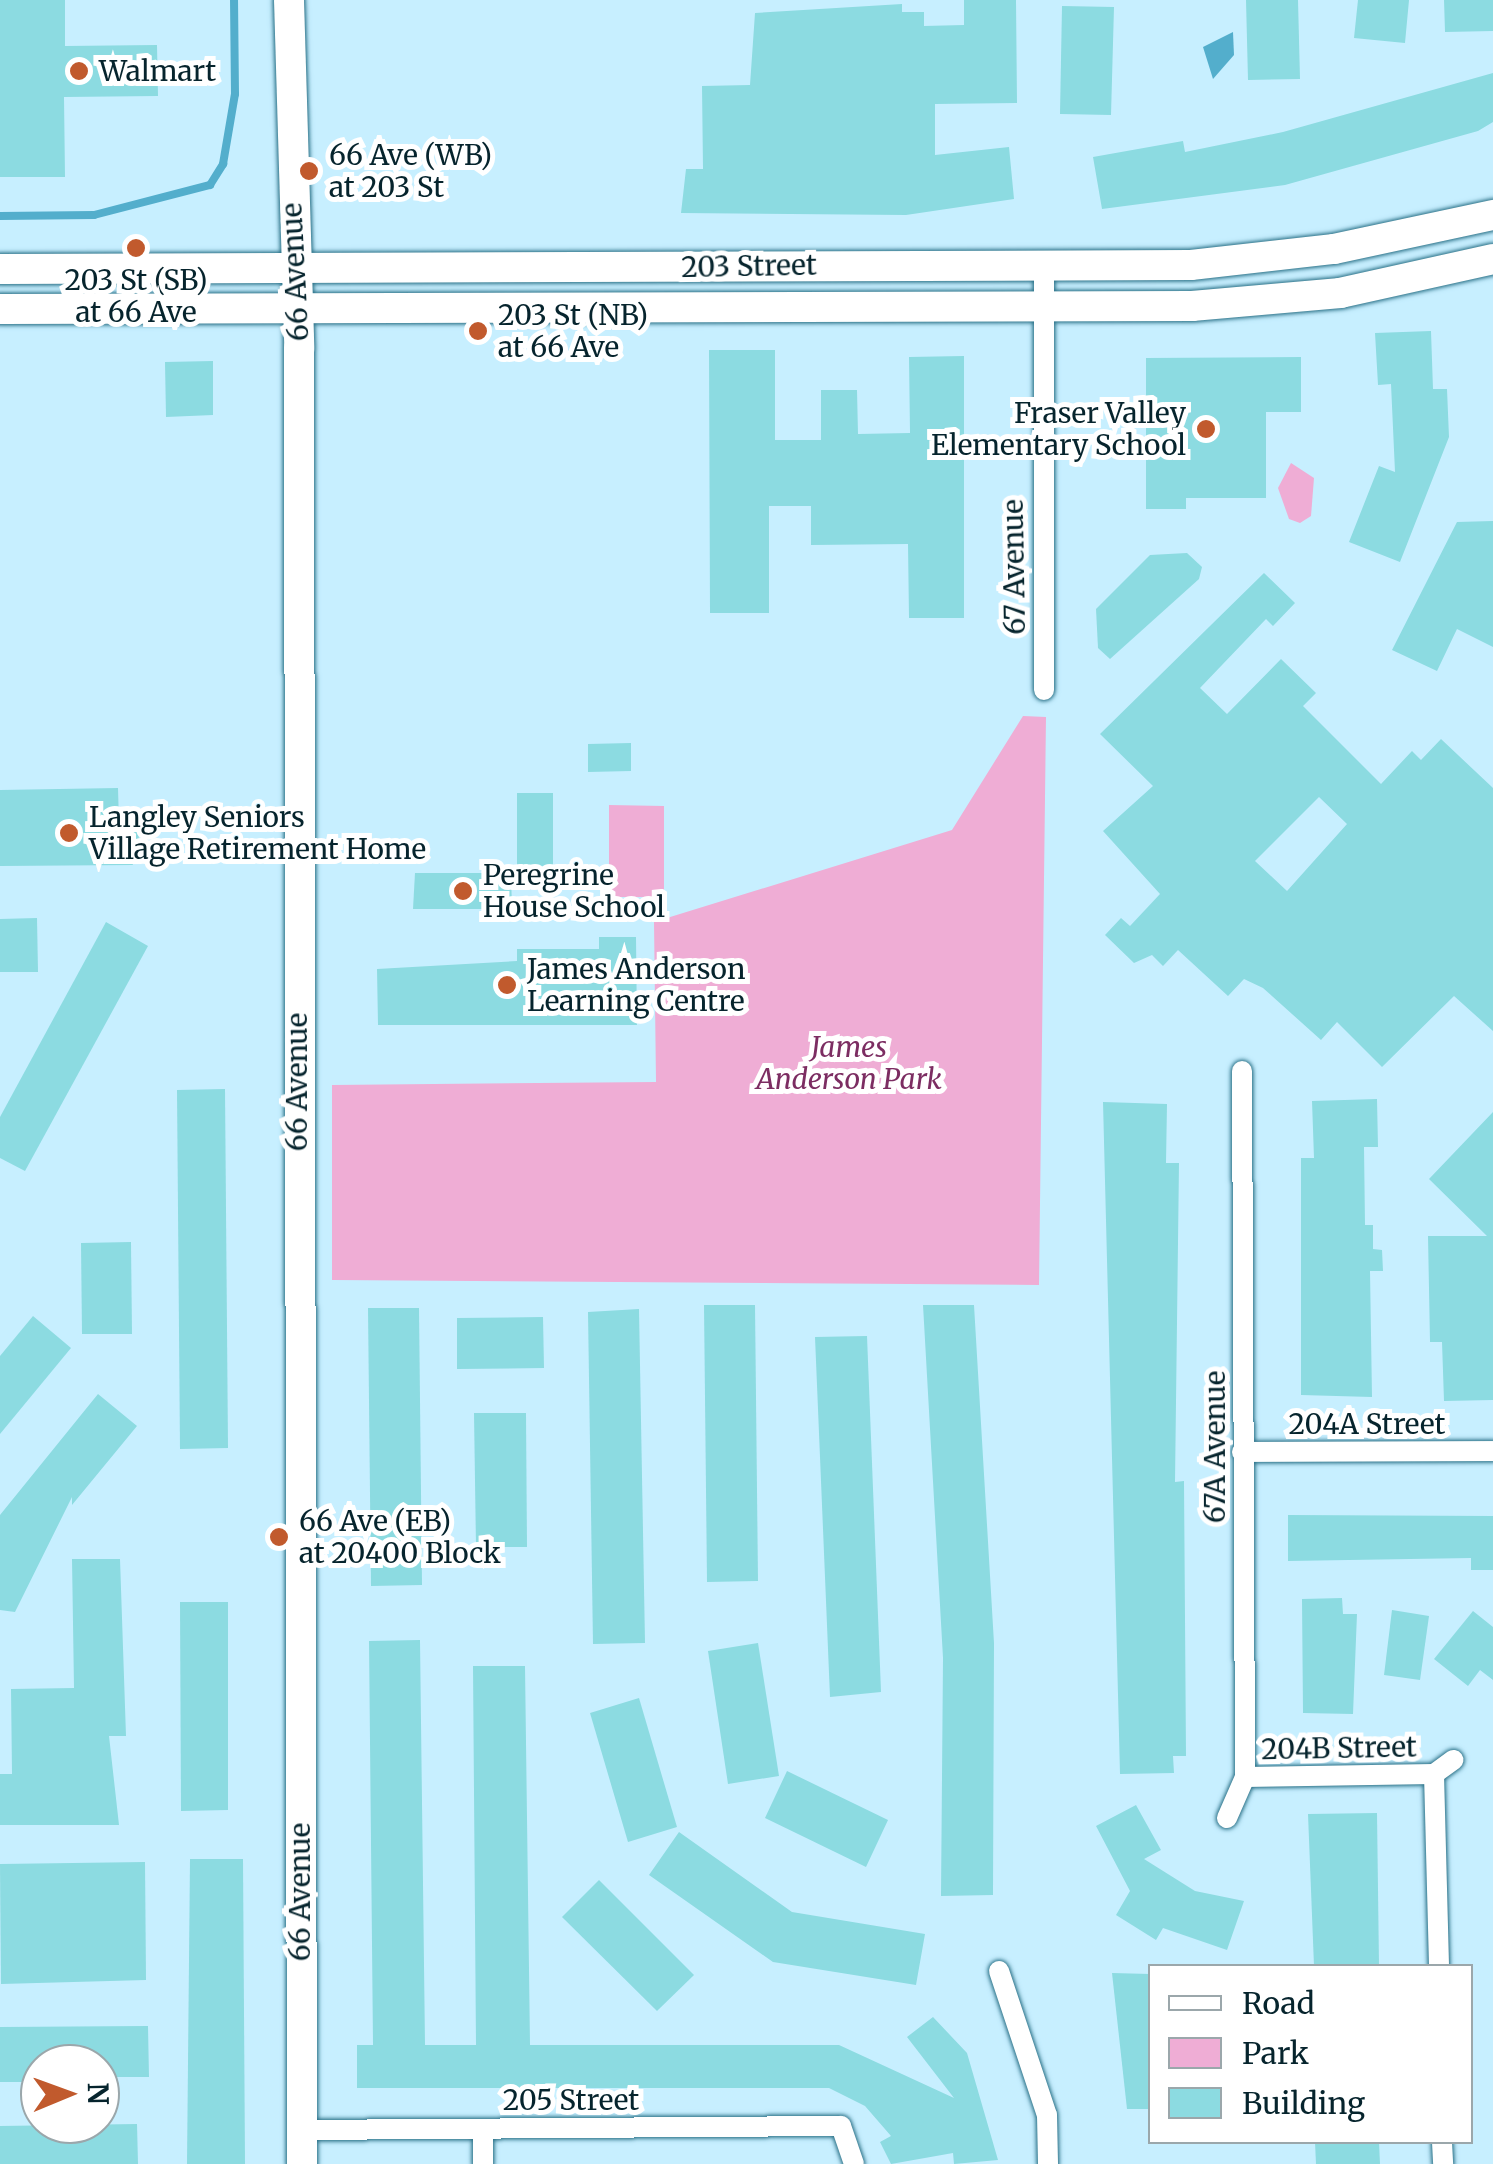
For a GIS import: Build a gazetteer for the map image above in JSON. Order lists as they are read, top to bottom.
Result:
{
  "streets": {
    "main road": ["203 Street", "66 Avenue"],
    "street": [
      "67 Avenue",
      "204A Street",
      "67A Avenue",
      "204B Street",
      "205 Street"
    ]
  },
  "crossings": [
    ["203 Street", "66 Avenue"],
    ["203 Street", "67 Avenue"],
    ["66 Avenue", "205 Street"],
    ["204A Street", "67A Avenue"],
    ["67A Avenue", "204B Street"]
  ],
  "parks": ["James Anderson Park"],
  "places": [
    "Walmart",
    "66 Ave (WB) at 203 St",
    "203 St (SB) at 66 Ave",
    "203 St (NB) at 66 Ave",
    "Fraser Valley Elementary School",
    "Langley Seniors Village Retirement Home",
    "Peregrine House School",
    "James Anderson Learning Centre",
    "66 Ave (EB) at 20400 Block"
  ],
  "legend": ["Road", "Park", "Building"],
  "north": "right"
}
